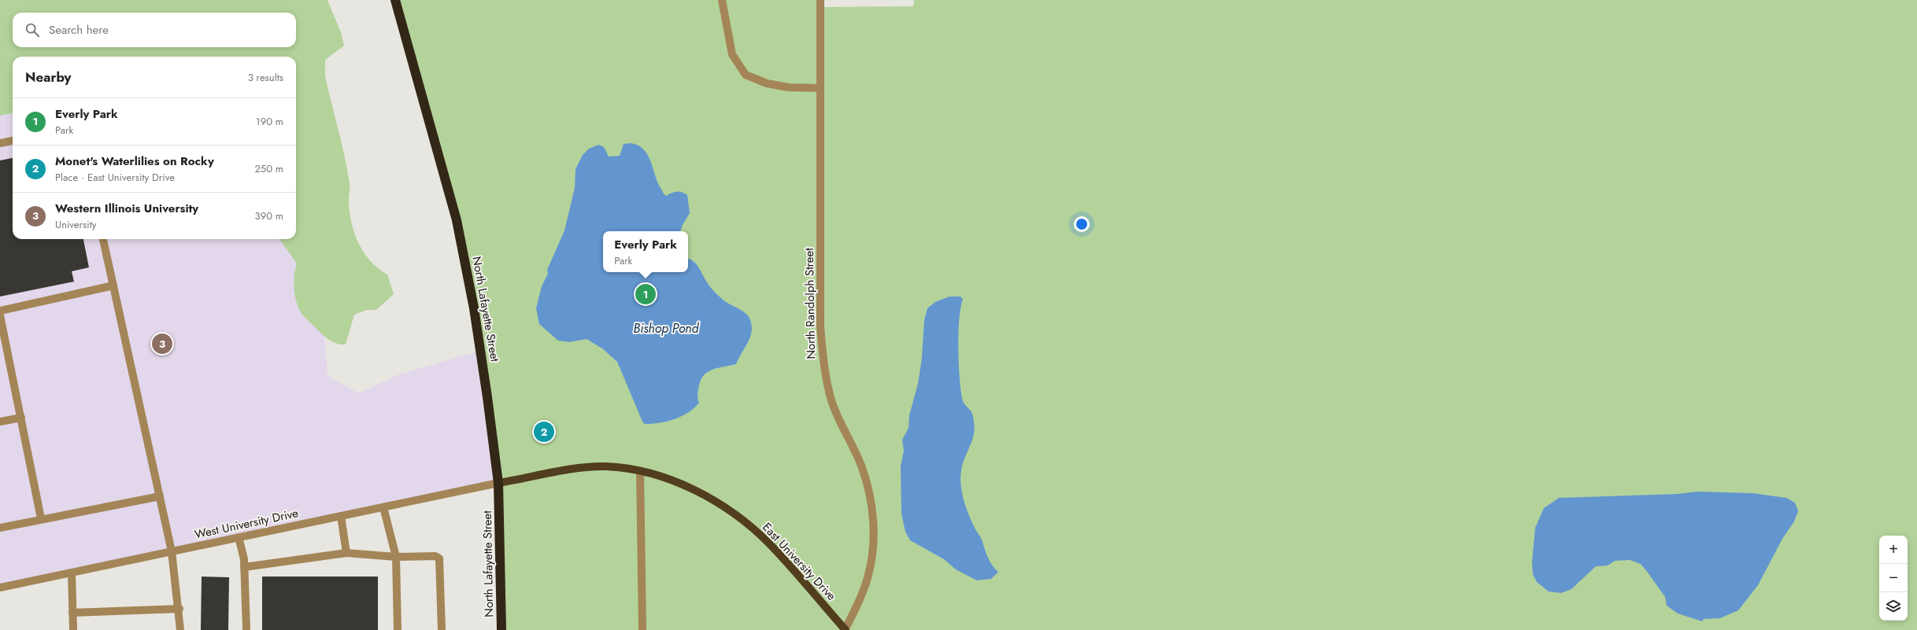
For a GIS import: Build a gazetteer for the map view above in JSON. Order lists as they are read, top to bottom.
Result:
{
  "streets": {
    "highway": ["North Lafayette Street"],
    "main road": ["East University Drive"],
    "street": ["North Randolph Street", "West University Drive"]
  },
  "crossings": [
    ["North Randolph Street", "East University Drive"],
    ["North Lafayette Street", "West University Drive"],
    ["North Lafayette Street", "East University Drive"],
    ["West University Drive", "East University Drive"]
  ],
  "water": ["Bishop Pond"],
  "page": {
    "search": "Search here",
    "heading": ["Nearby", "3 results"],
    "list": [
      {
        "mark": "1",
        "name": "Everly Park",
        "note": "Park",
        "value": "190 m"
      },
      {
        "mark": "2",
        "name": "Monet's Waterlilies on Rocky",
        "note": "Place · East University Drive",
        "value": "250 m"
      },
      {
        "mark": "3",
        "name": "Western Illinois University",
        "note": "University",
        "value": "390 m"
      }
    ],
    "popup": ["Everly Park", "Park"],
    "pins": ["1", "3", "2"],
    "map_buttons": ["+", "−"]
  }
}
